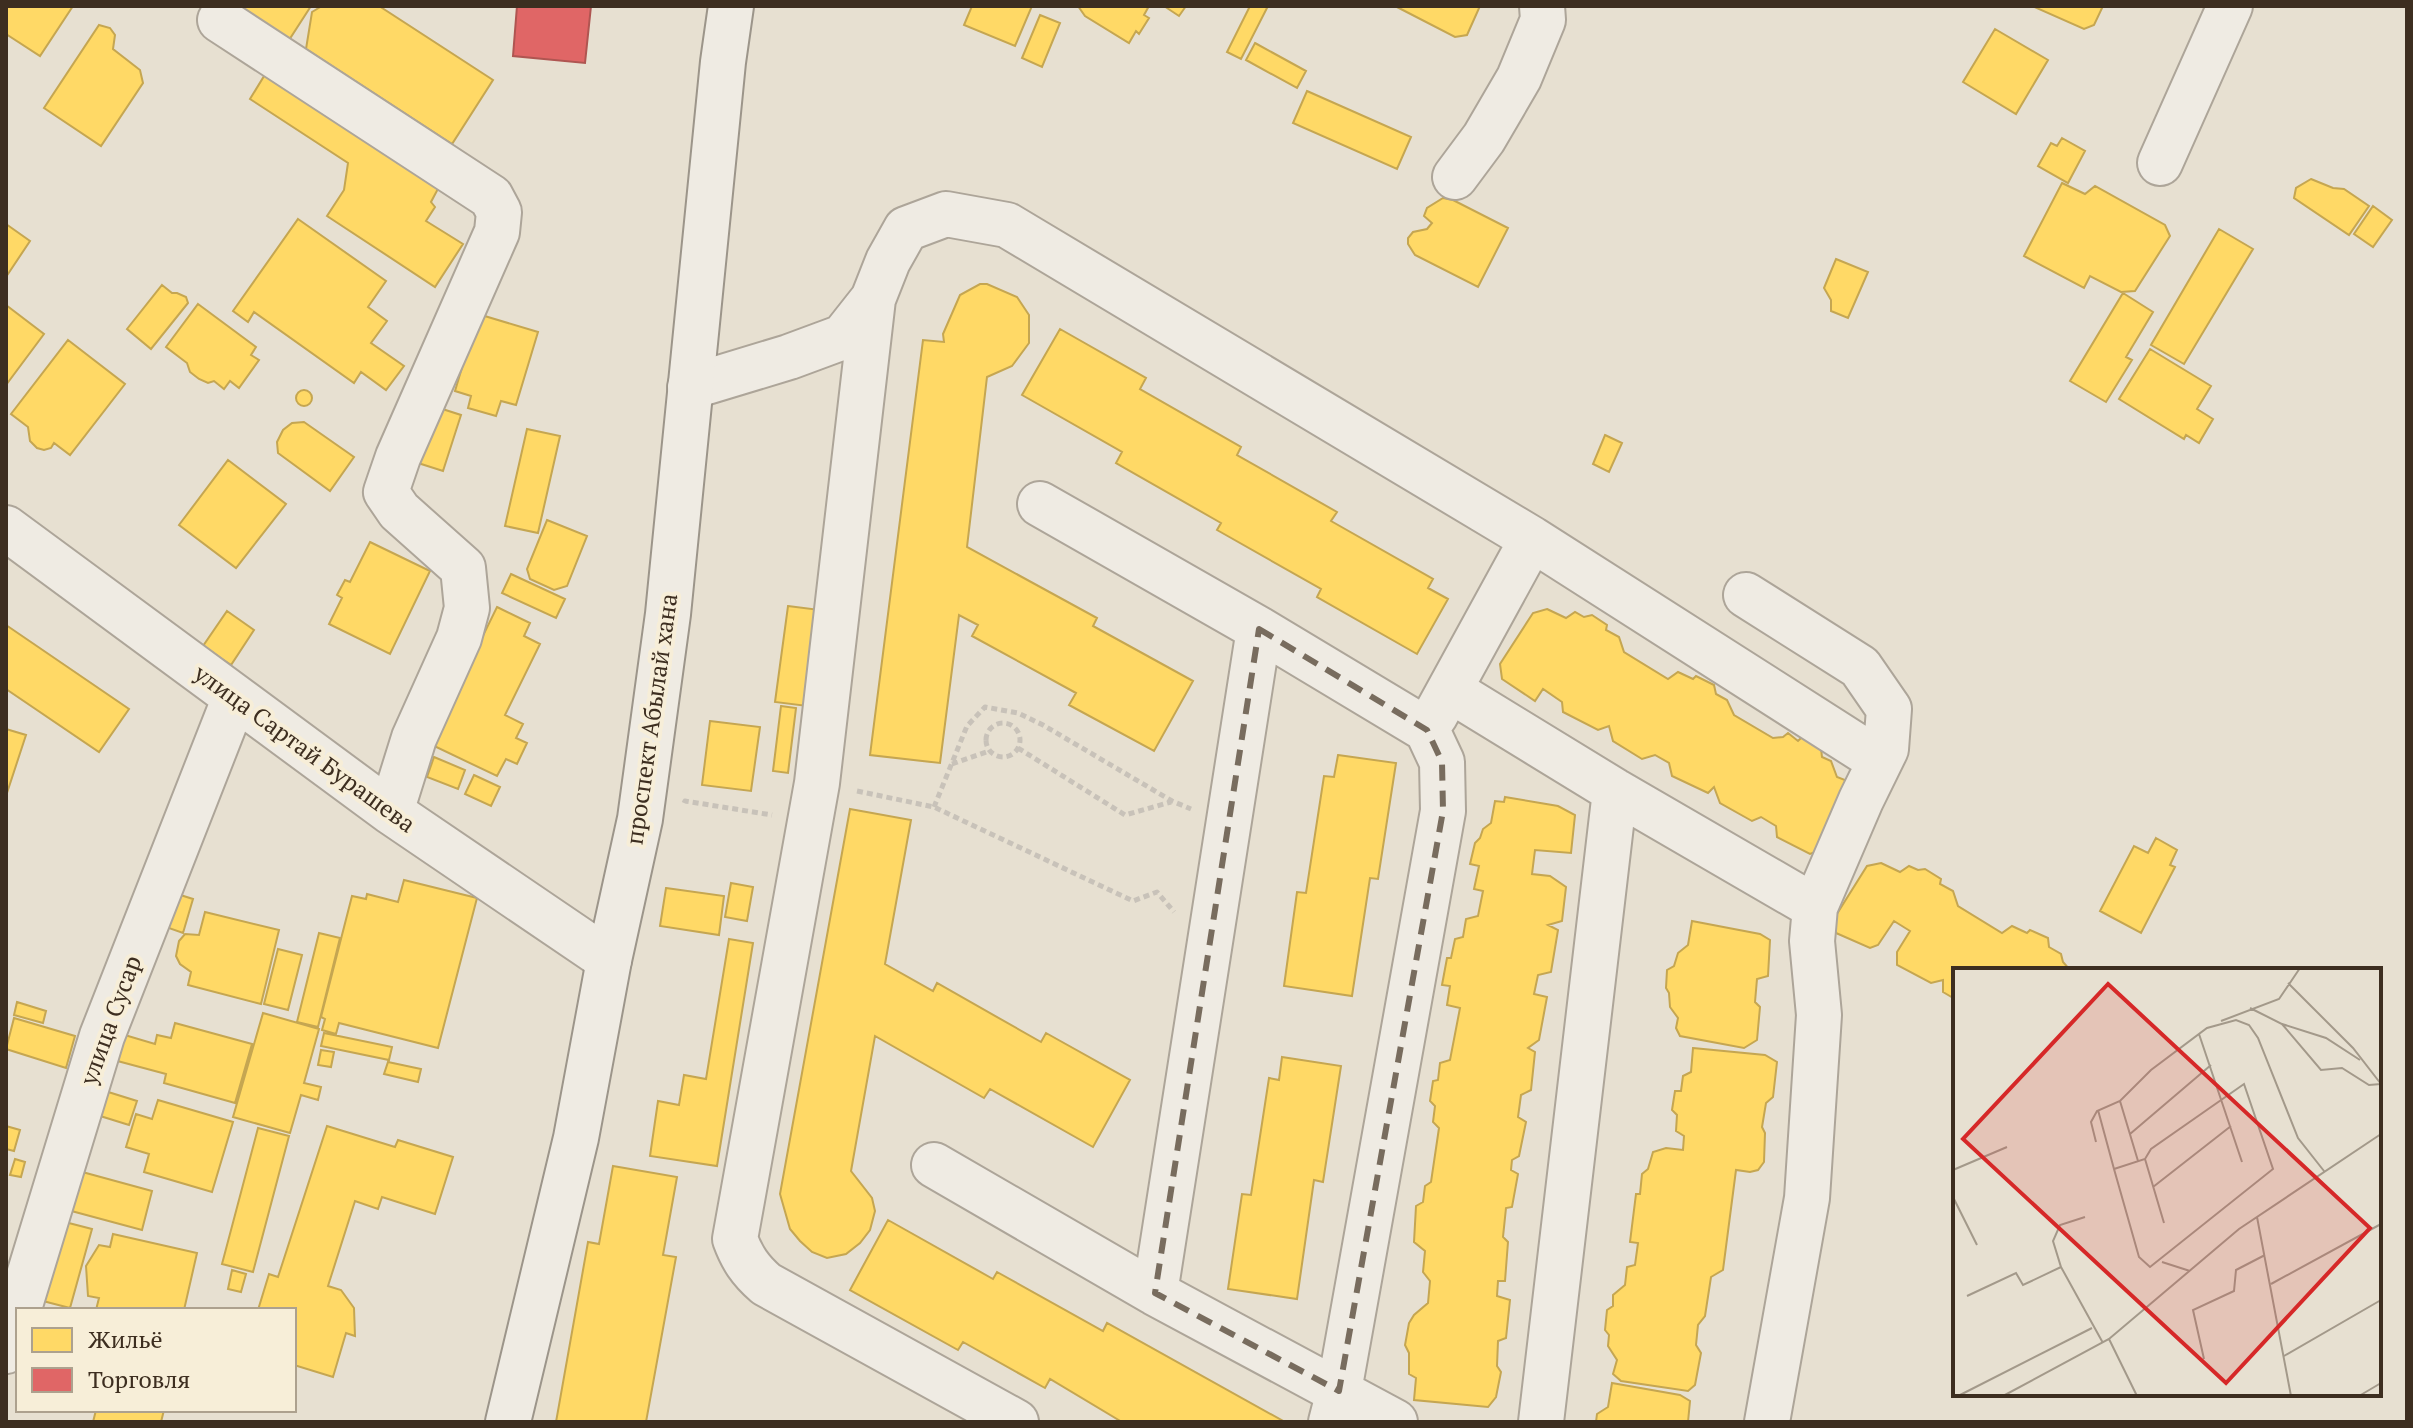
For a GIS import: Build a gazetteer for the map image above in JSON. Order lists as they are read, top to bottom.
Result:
{
  "streets": {
    "street": ["проспект Абылай хана", "улица Сартай Бурашева", "улица Сусар"]
  },
  "crossings": [
    ["проспект Абылай хана", "улица Сартай Бурашева"],
    ["улица Сартай Бурашева", "улица Сусар"]
  ],
  "legend": ["Жильё", "Торговля"]
}
